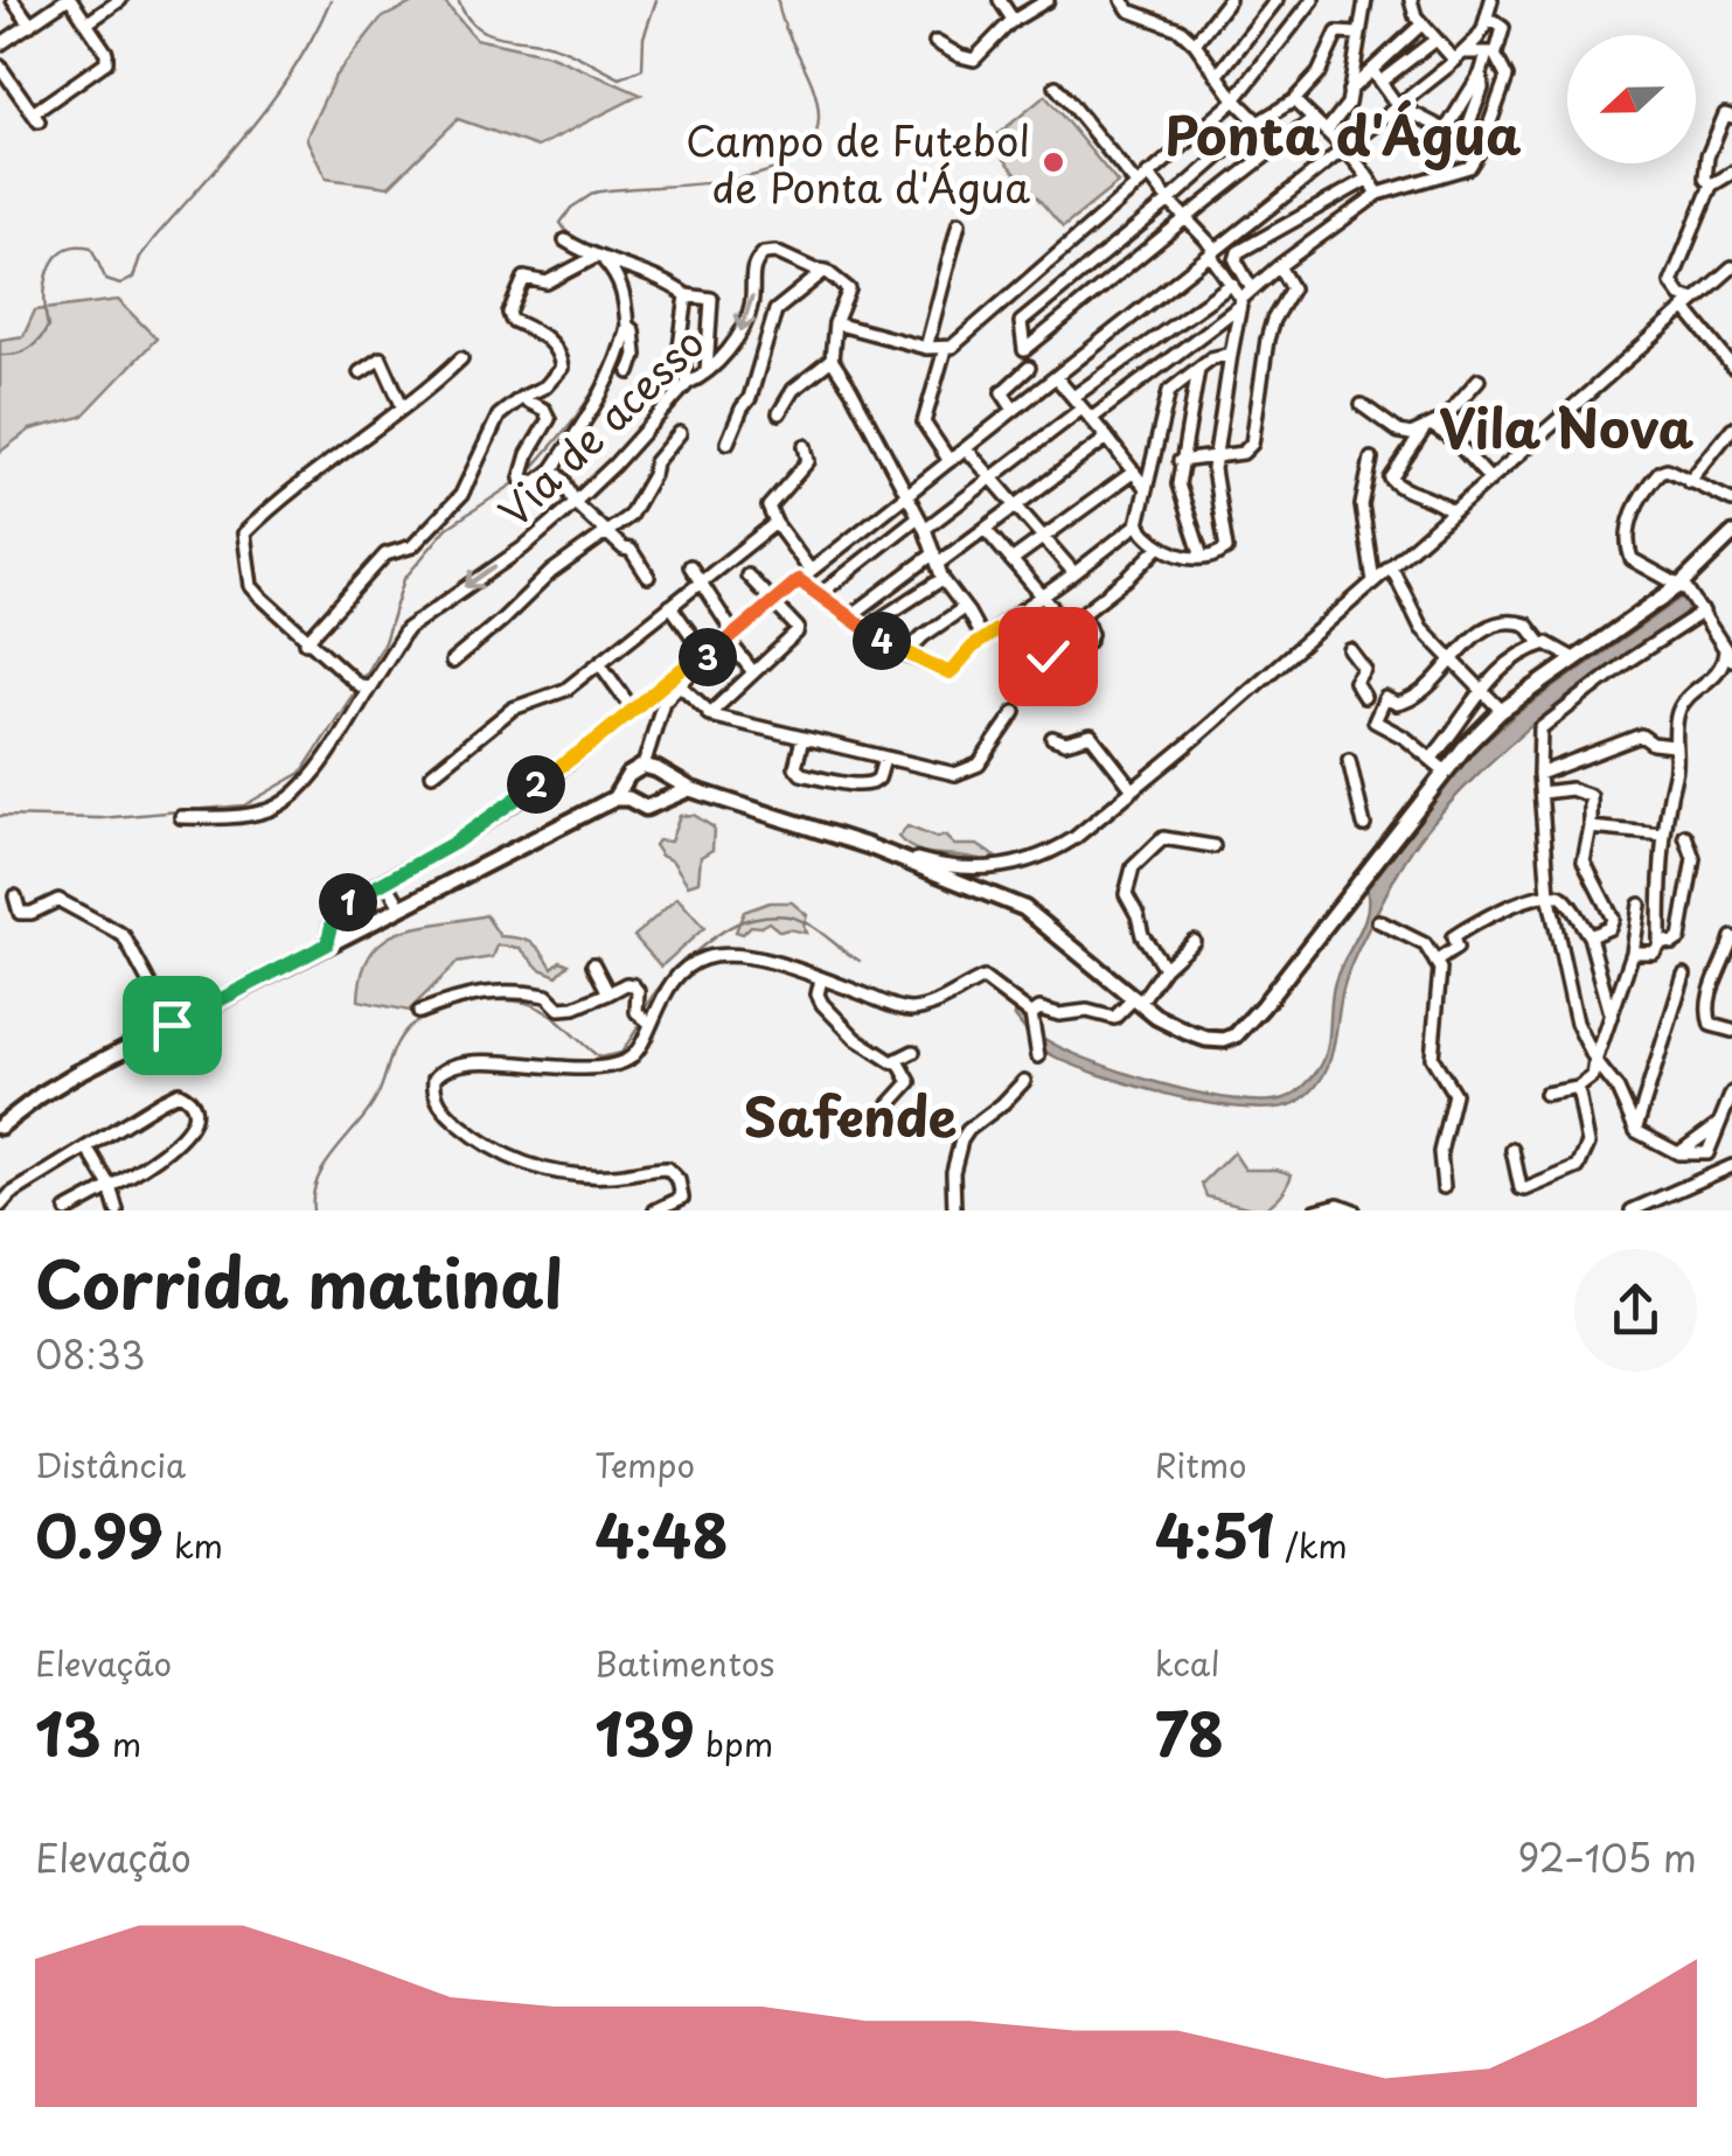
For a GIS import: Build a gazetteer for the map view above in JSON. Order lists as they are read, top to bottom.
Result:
{
  "streets": {
    "street": ["Via de acesso"]
  },
  "districts": ["Ponta d'Água", "Vila Nova", "Safende"],
  "places": ["Campo de Futebol de Ponta d'Água"],
  "north": "left",
  "page": {
    "pins": [
      "4",
      "3",
      "2",
      "1"
    ],
    "heading": ["Corrida matinal", "08:33"],
    "stats": [
      ["Distância", "0.99 km"],
      ["Tempo", "4:48"],
      ["Ritmo", "4:51 /km"],
      ["Elevação", "13 m"],
      ["Batimentos", "139 bpm"],
      ["kcal", "78"]
    ],
    "chart": ["Elevação", "92–105 m"]
  }
}
